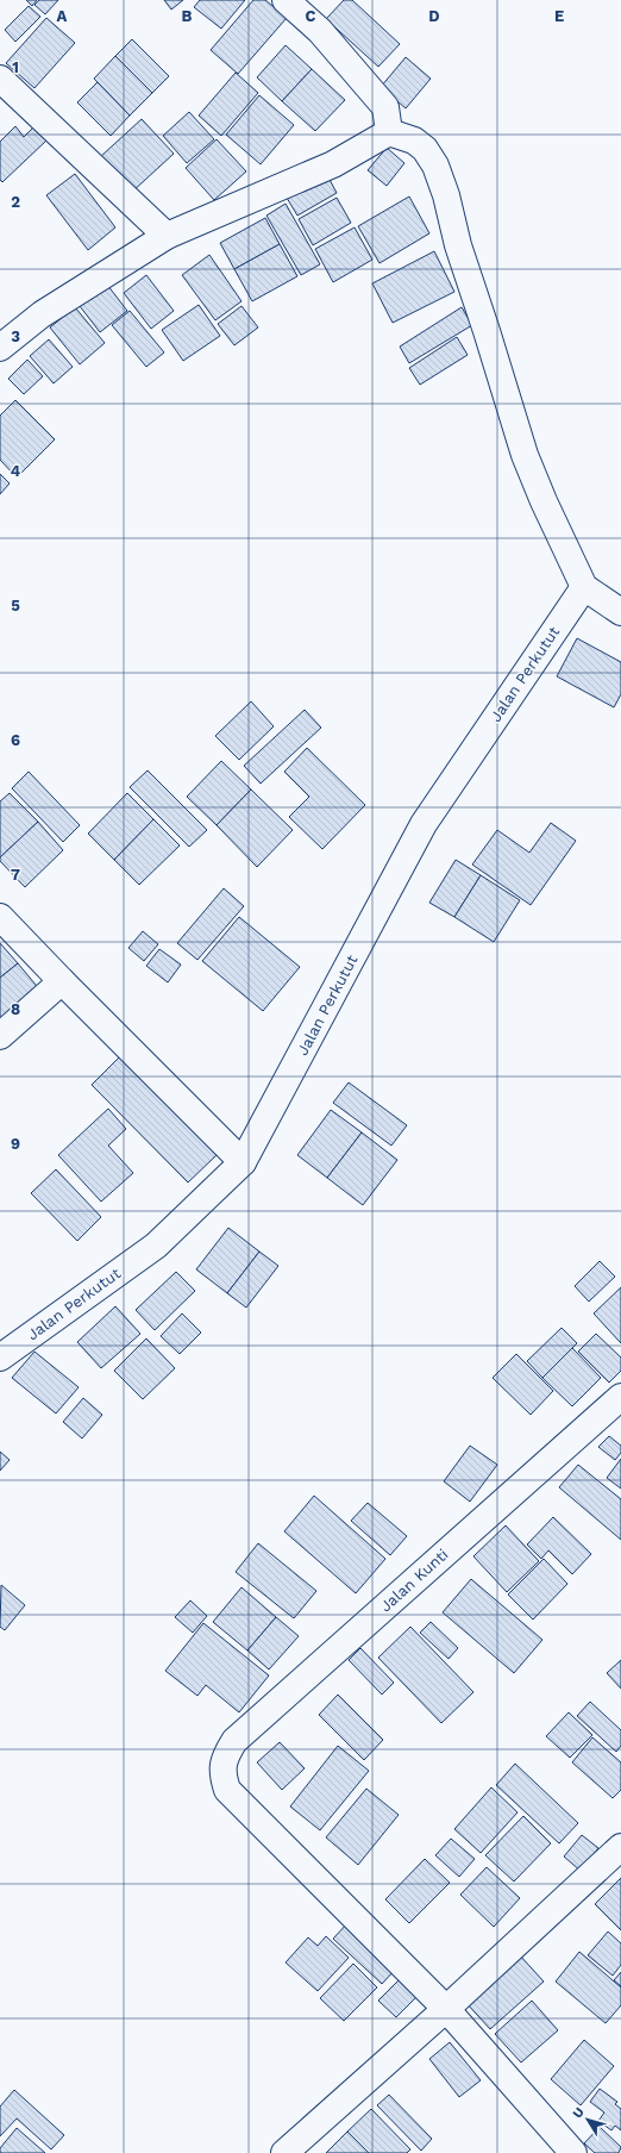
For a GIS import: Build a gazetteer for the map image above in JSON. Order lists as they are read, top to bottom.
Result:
{
  "streets": {
    "street": ["Jalan Perkutut", "Jalan Kunti"]
  },
  "north": "top left",
  "grid": {
    "columns": [
      "A",
      "B",
      "C",
      "D",
      "E"
    ],
    "rows": [
      "1",
      "2",
      "3",
      "4",
      "5",
      "6",
      "7",
      "8",
      "9"
    ]
  }
}
